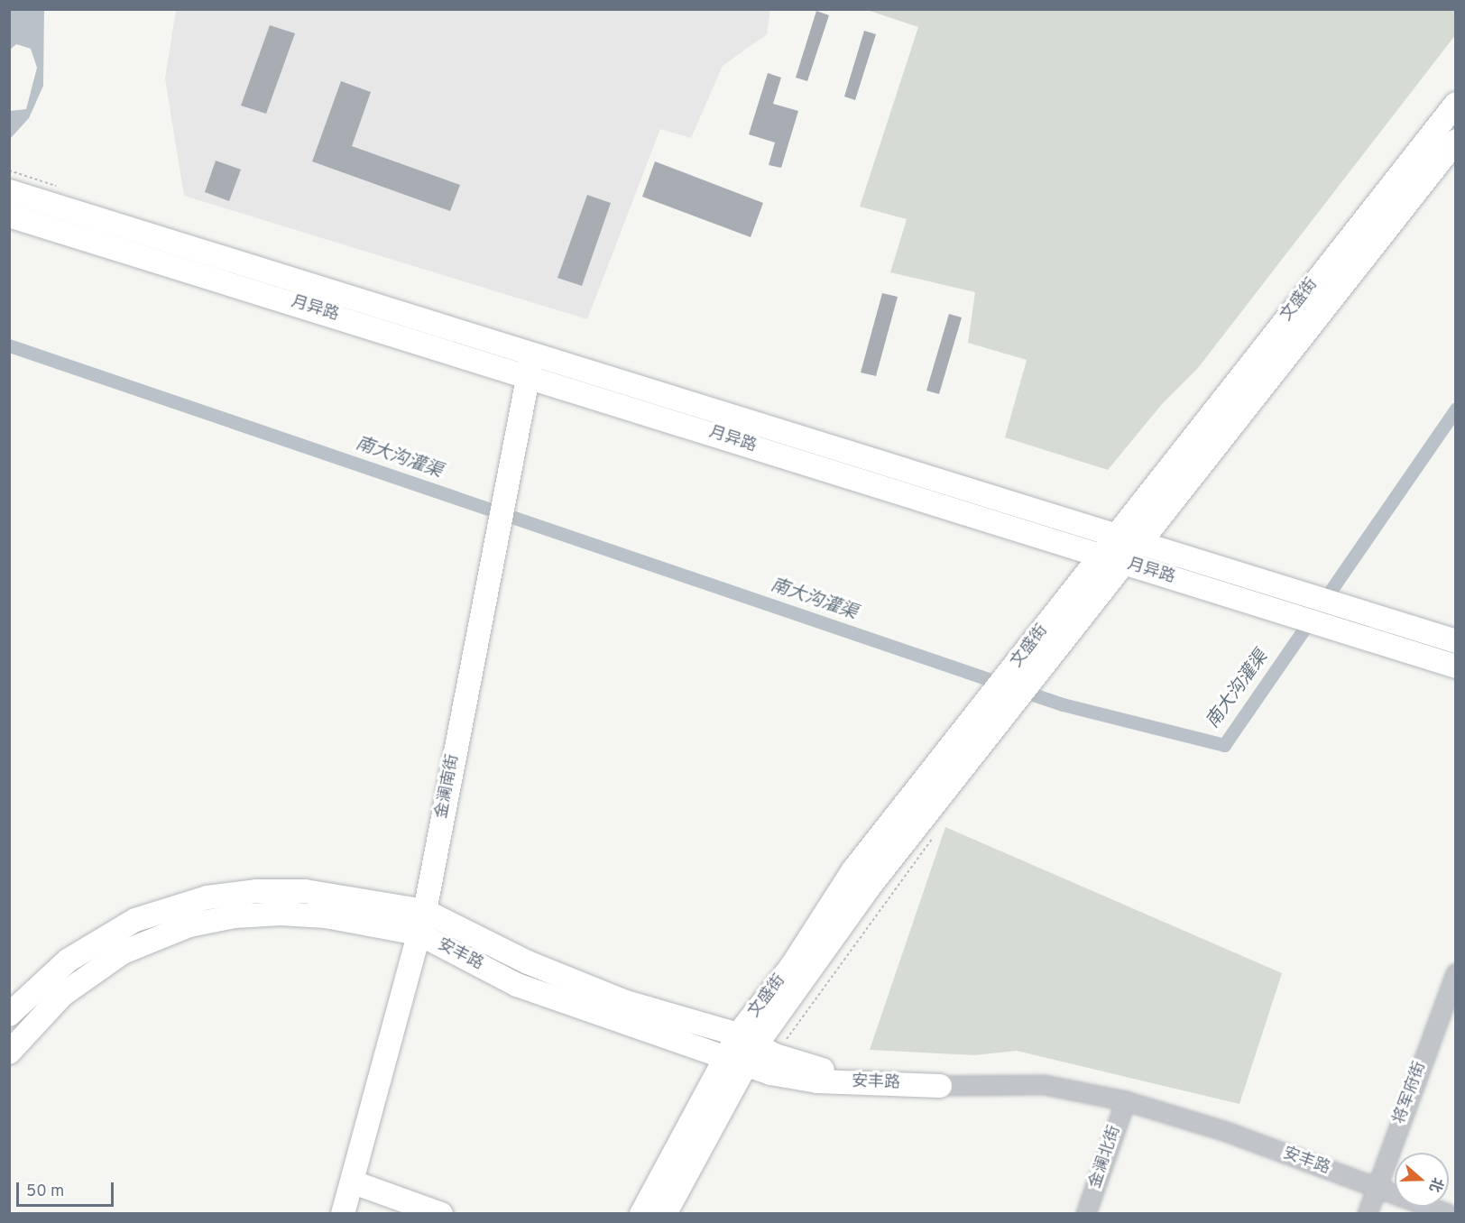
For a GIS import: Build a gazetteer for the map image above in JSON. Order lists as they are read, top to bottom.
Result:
{
  "streets": {
    "main road": [
      "文盛街",
      "月异路",
      "金澜南街",
      "安丰路"
    ],
    "street": ["将军府街", "金澜北街"]
  },
  "crossings": [
    ["文盛街", "月异路"],
    ["文盛街", "安丰路"],
    ["月异路", "金澜南街"],
    ["金澜南街", "安丰路"],
    ["安丰路", "将军府街"],
    ["安丰路", "金澜北街"]
  ],
  "water": ["南大沟灌渠"],
  "scale_bar": "50 m",
  "north": "right"
}
